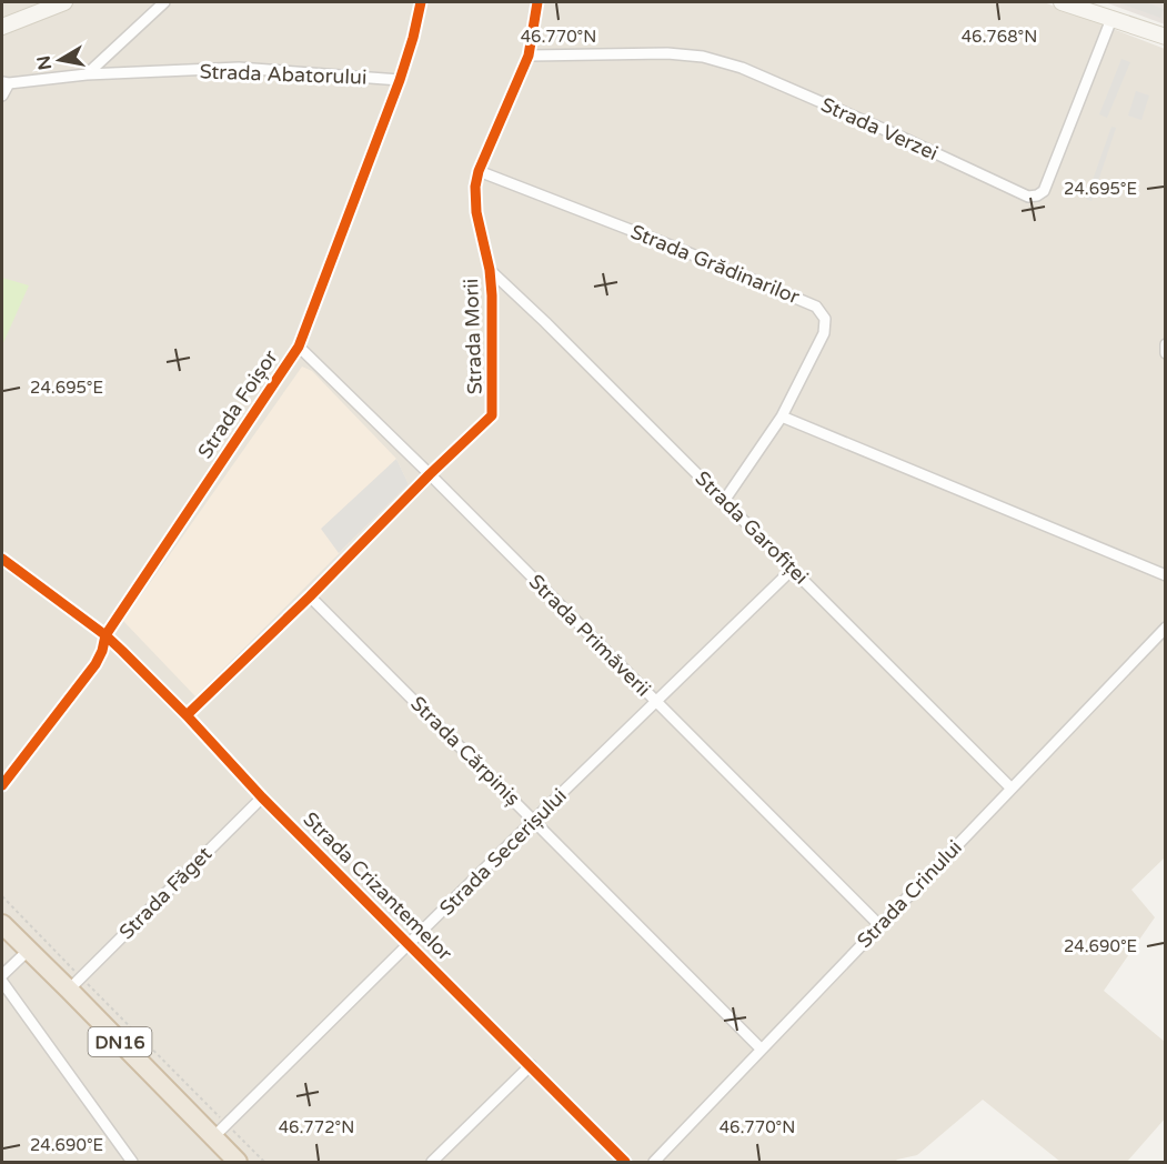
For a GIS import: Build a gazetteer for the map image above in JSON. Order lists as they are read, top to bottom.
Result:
{
  "streets": {
    "highway": ["DN16"],
    "street": [
      "Strada Abatorului",
      "Strada Verzei",
      "Strada Grădinarilor",
      "Strada Morii",
      "Strada Foișor",
      "Strada Garofiței",
      "Strada Primăverii",
      "Strada Cărpiniș",
      "Strada Secerișului",
      "Strada Crizantemelor",
      "Strada Făget",
      "Strada Crinului"
    ]
  },
  "crossings": [
    ["Strada Abatorului", "Strada Foișor"],
    ["Strada Verzei", "Strada Morii"],
    ["Strada Grădinarilor", "Strada Morii"],
    ["Strada Grădinarilor", "Strada Garofiței"],
    ["Strada Morii", "Strada Garofiței"],
    ["Strada Morii", "Strada Primăverii"],
    ["Strada Morii", "Strada Cărpiniș"],
    ["Strada Morii", "Strada Crizantemelor"],
    ["Strada Foișor", "Strada Primăverii"],
    ["Strada Foișor", "Strada Crizantemelor"],
    ["Strada Garofiței", "Strada Secerișului"],
    ["Strada Garofiței", "Strada Crinului"],
    ["Strada Primăverii", "Strada Secerișului"],
    ["Strada Primăverii", "Strada Crinului"],
    ["Strada Cărpiniș", "Strada Secerișului"],
    ["Strada Cărpiniș", "Strada Crinului"],
    ["Strada Secerișului", "Strada Crizantemelor"],
    ["Strada Secerișului", "DN16"],
    ["Strada Crizantemelor", "Strada Făget"],
    ["Strada Făget", "DN16"]
  ],
  "north": "left",
  "coordinates": [
    "46.770°N",
    "46.768°N",
    "24.695°E",
    "24.690°E",
    "46.772°N"
  ]
}
